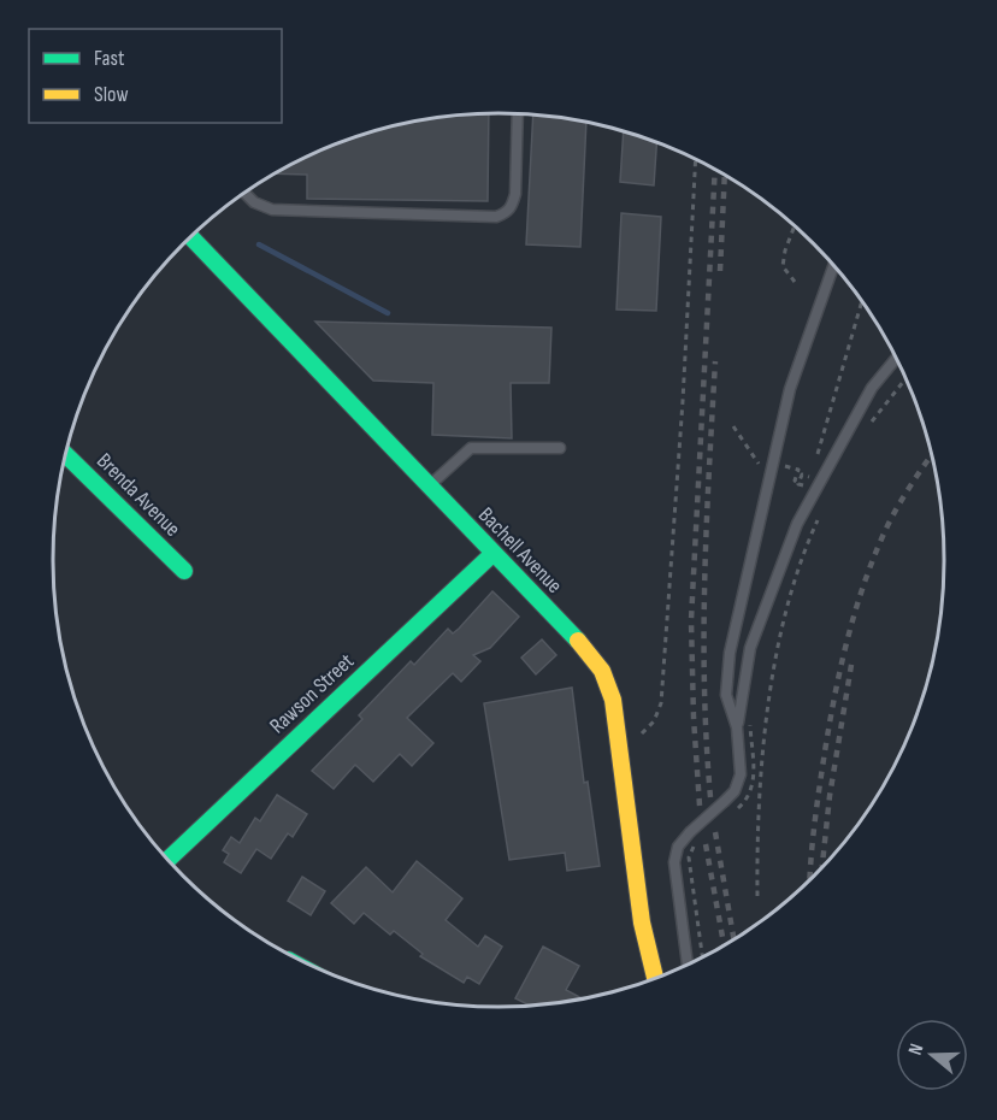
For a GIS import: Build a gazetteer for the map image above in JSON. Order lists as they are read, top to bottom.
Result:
{
  "streets": {
    "main road": ["Brenda Avenue", "Bachell Avenue", "Rawson Street"]
  },
  "crossings": [
    ["Bachell Avenue", "Rawson Street"]
  ],
  "legend": ["Fast", "Slow"],
  "north": "left"
}
